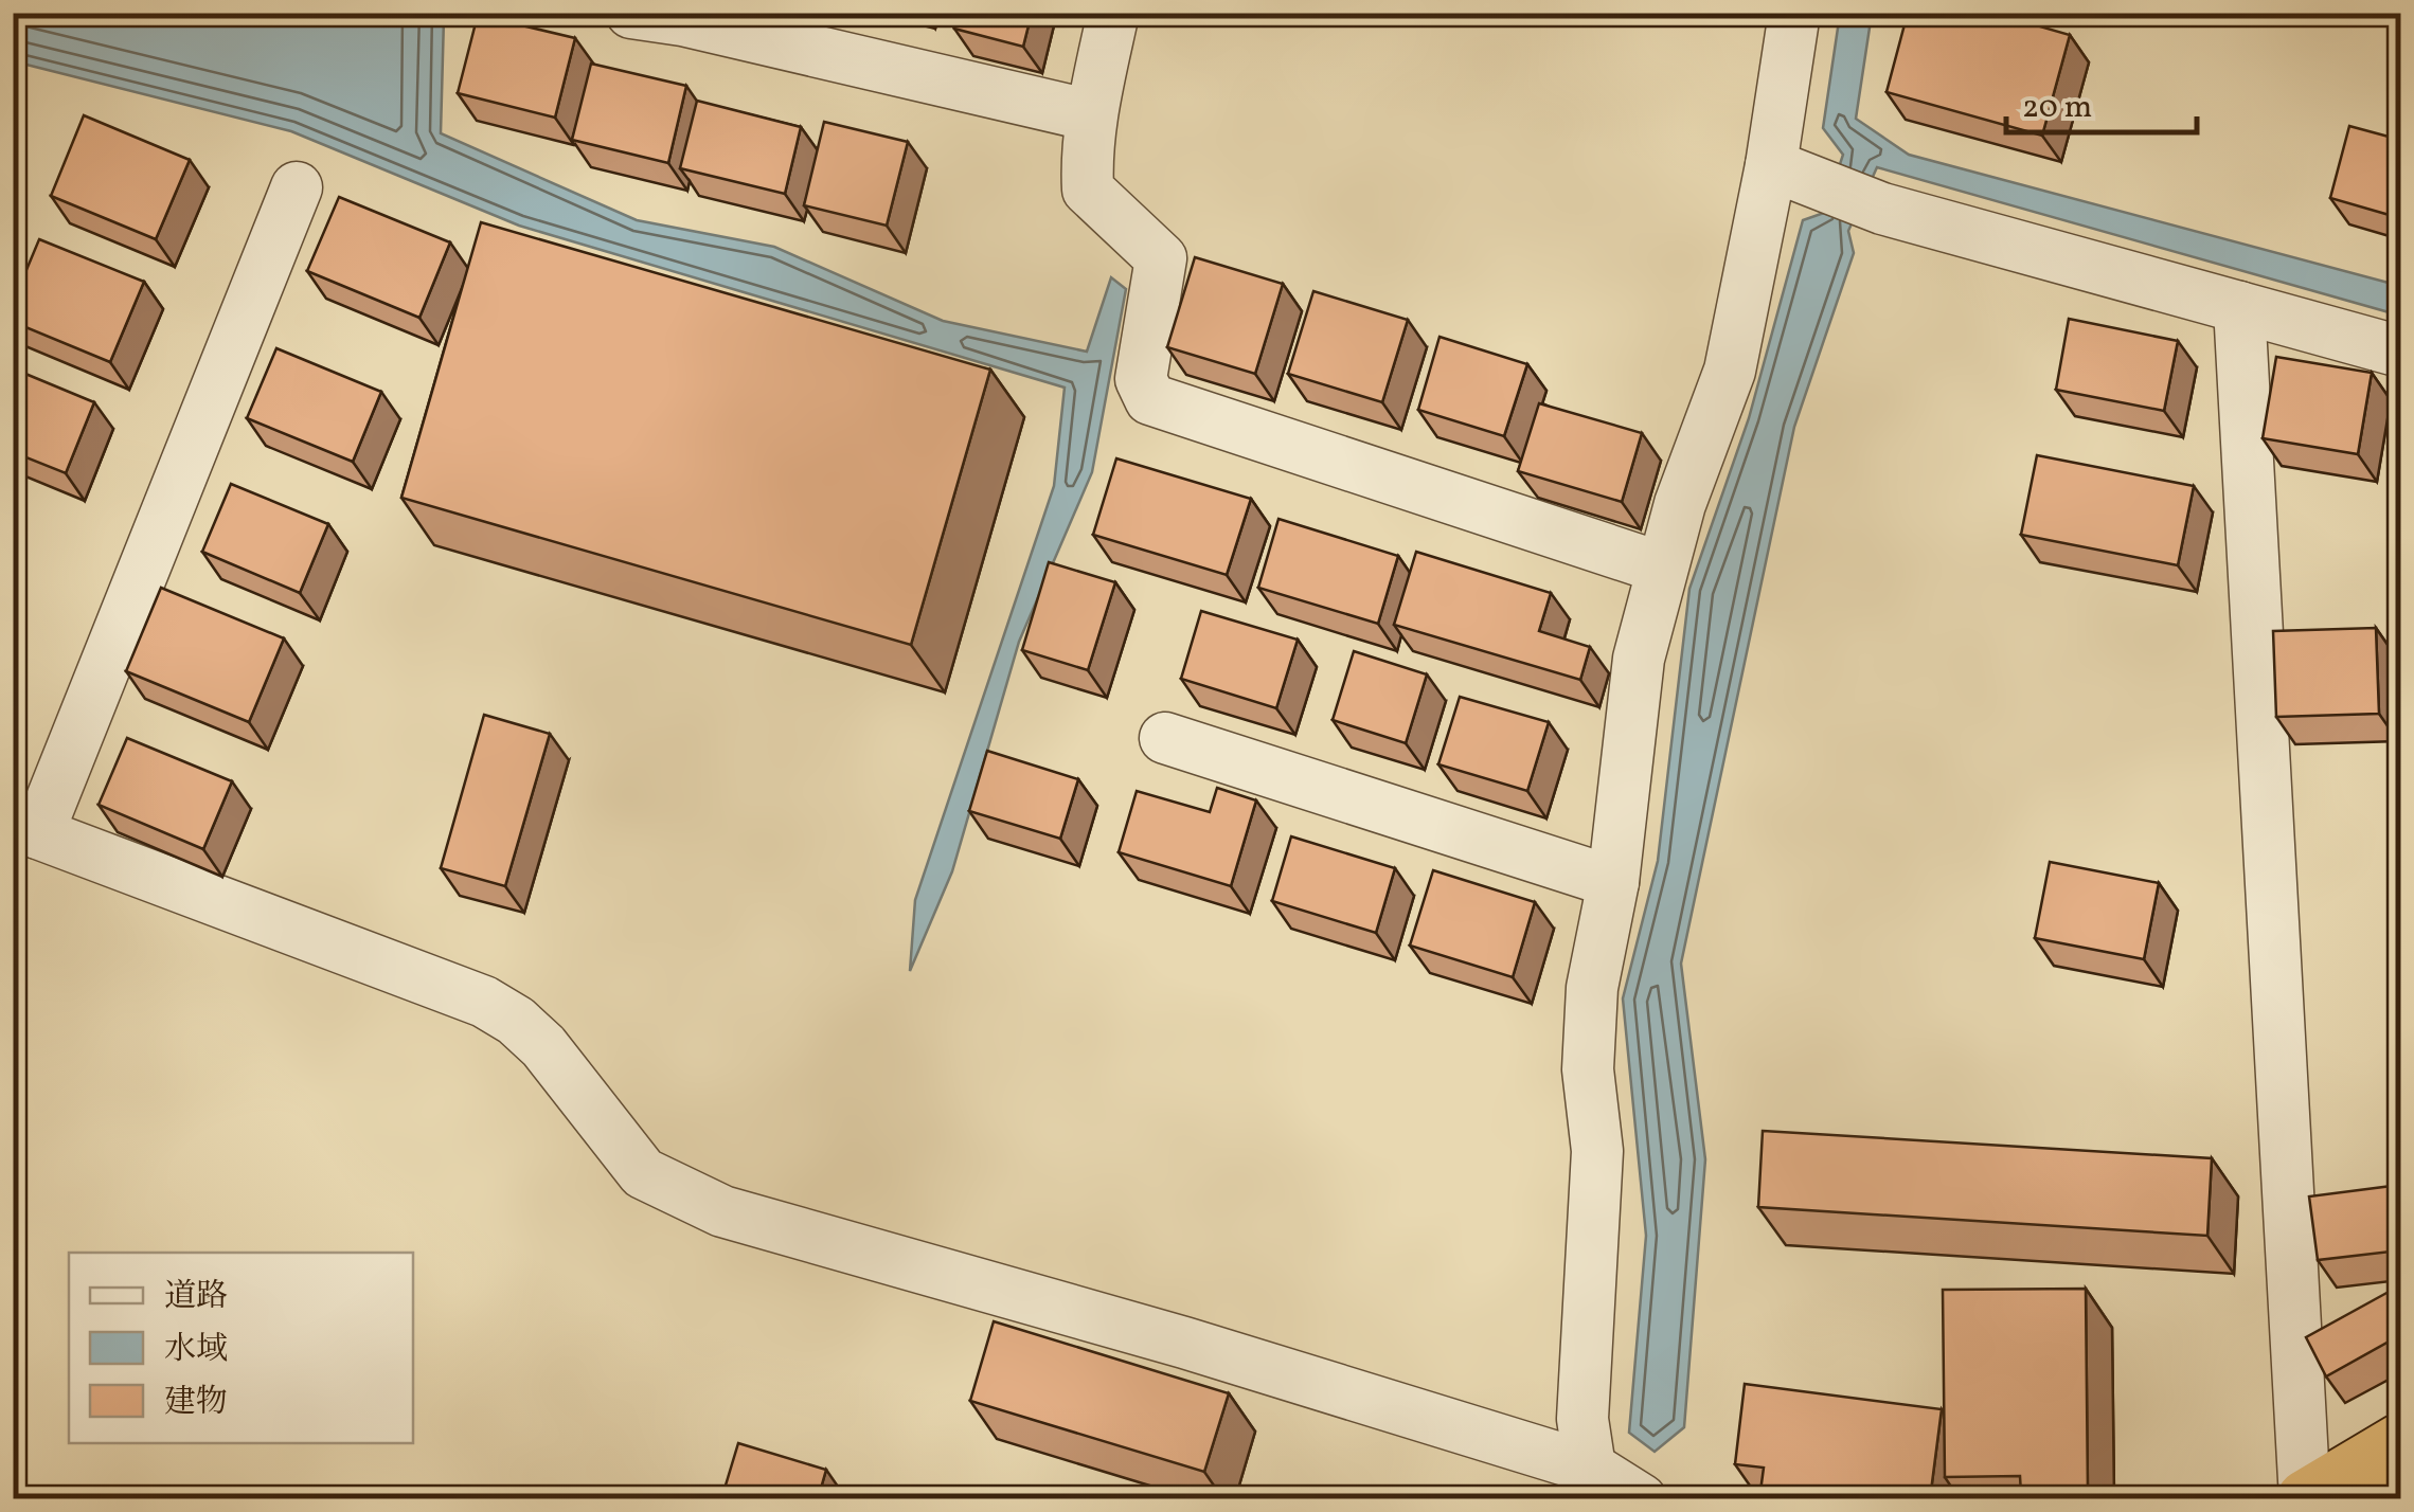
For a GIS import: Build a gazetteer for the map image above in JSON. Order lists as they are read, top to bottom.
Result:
{
  "legend": ["道路", "水域", "建物"],
  "scale_bar": "20 m"
}
